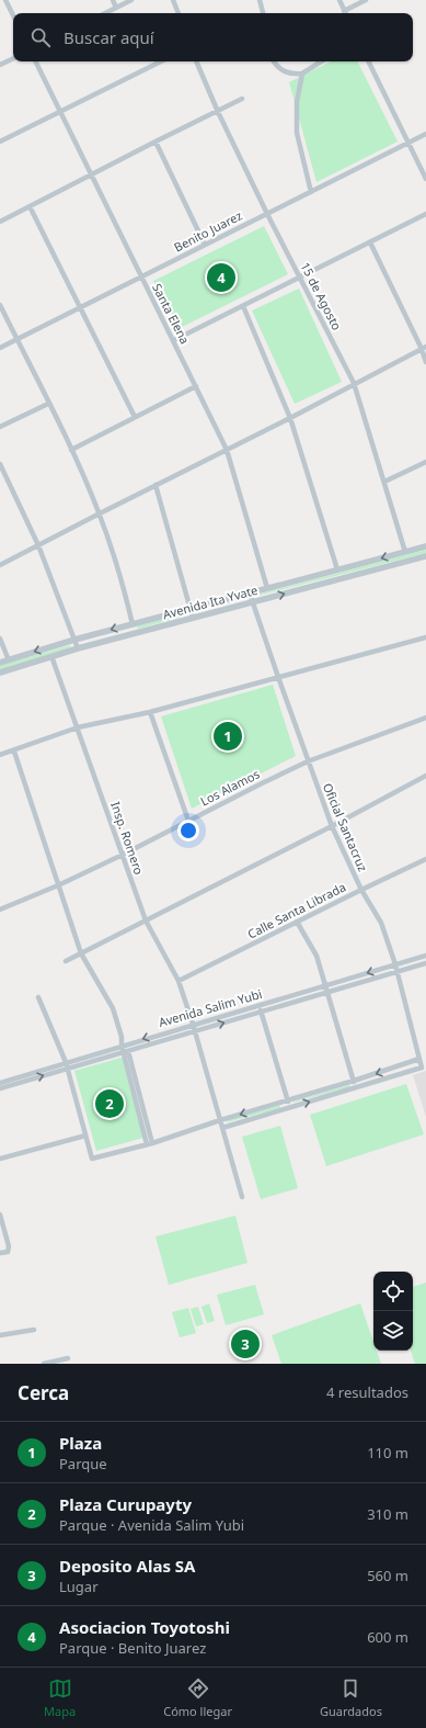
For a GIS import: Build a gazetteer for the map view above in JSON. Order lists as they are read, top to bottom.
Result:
{
  "streets": {
    "street": [
      "Benito Juarez",
      "15 de Agosto",
      "Santa Elena",
      "Avenida Ita Yvate",
      "Los Alamos",
      "Oficial Santacruz",
      "Insp. Romero",
      "Calle Santa Librada",
      "Avenida Salim Yubi"
    ]
  },
  "crossings": [
    ["Benito Juarez", "15 de Agosto"],
    ["Benito Juarez", "Santa Elena"],
    ["15 de Agosto", "Avenida Ita Yvate"],
    ["Santa Elena", "Avenida Ita Yvate"],
    ["Avenida Ita Yvate", "Oficial Santacruz"],
    ["Avenida Ita Yvate", "Insp. Romero"],
    ["Los Alamos", "Oficial Santacruz"],
    ["Los Alamos", "Insp. Romero"],
    ["Oficial Santacruz", "Calle Santa Librada"],
    ["Oficial Santacruz", "Avenida Salim Yubi"],
    ["Insp. Romero", "Calle Santa Librada"],
    ["Insp. Romero", "Avenida Salim Yubi"]
  ],
  "page": {
    "search": "Buscar aquí",
    "pins": [
      "4",
      "1",
      "2",
      "3"
    ],
    "heading": ["Cerca", "4 resultados"],
    "list": [
      {
        "mark": "1",
        "name": "Plaza",
        "note": "Parque",
        "value": "110 m"
      },
      {
        "mark": "2",
        "name": "Plaza Curupayty",
        "note": "Parque · Avenida Salim Yubi",
        "value": "310 m"
      },
      {
        "mark": "3",
        "name": "Deposito Alas SA",
        "note": "Lugar",
        "value": "560 m"
      },
      {
        "mark": "4",
        "name": "Asociacion Toyotoshi",
        "note": "Parque · Benito Juarez",
        "value": "600 m"
      }
    ],
    "nav": ["Mapa", "Cómo llegar", "Guardados"]
  }
}
